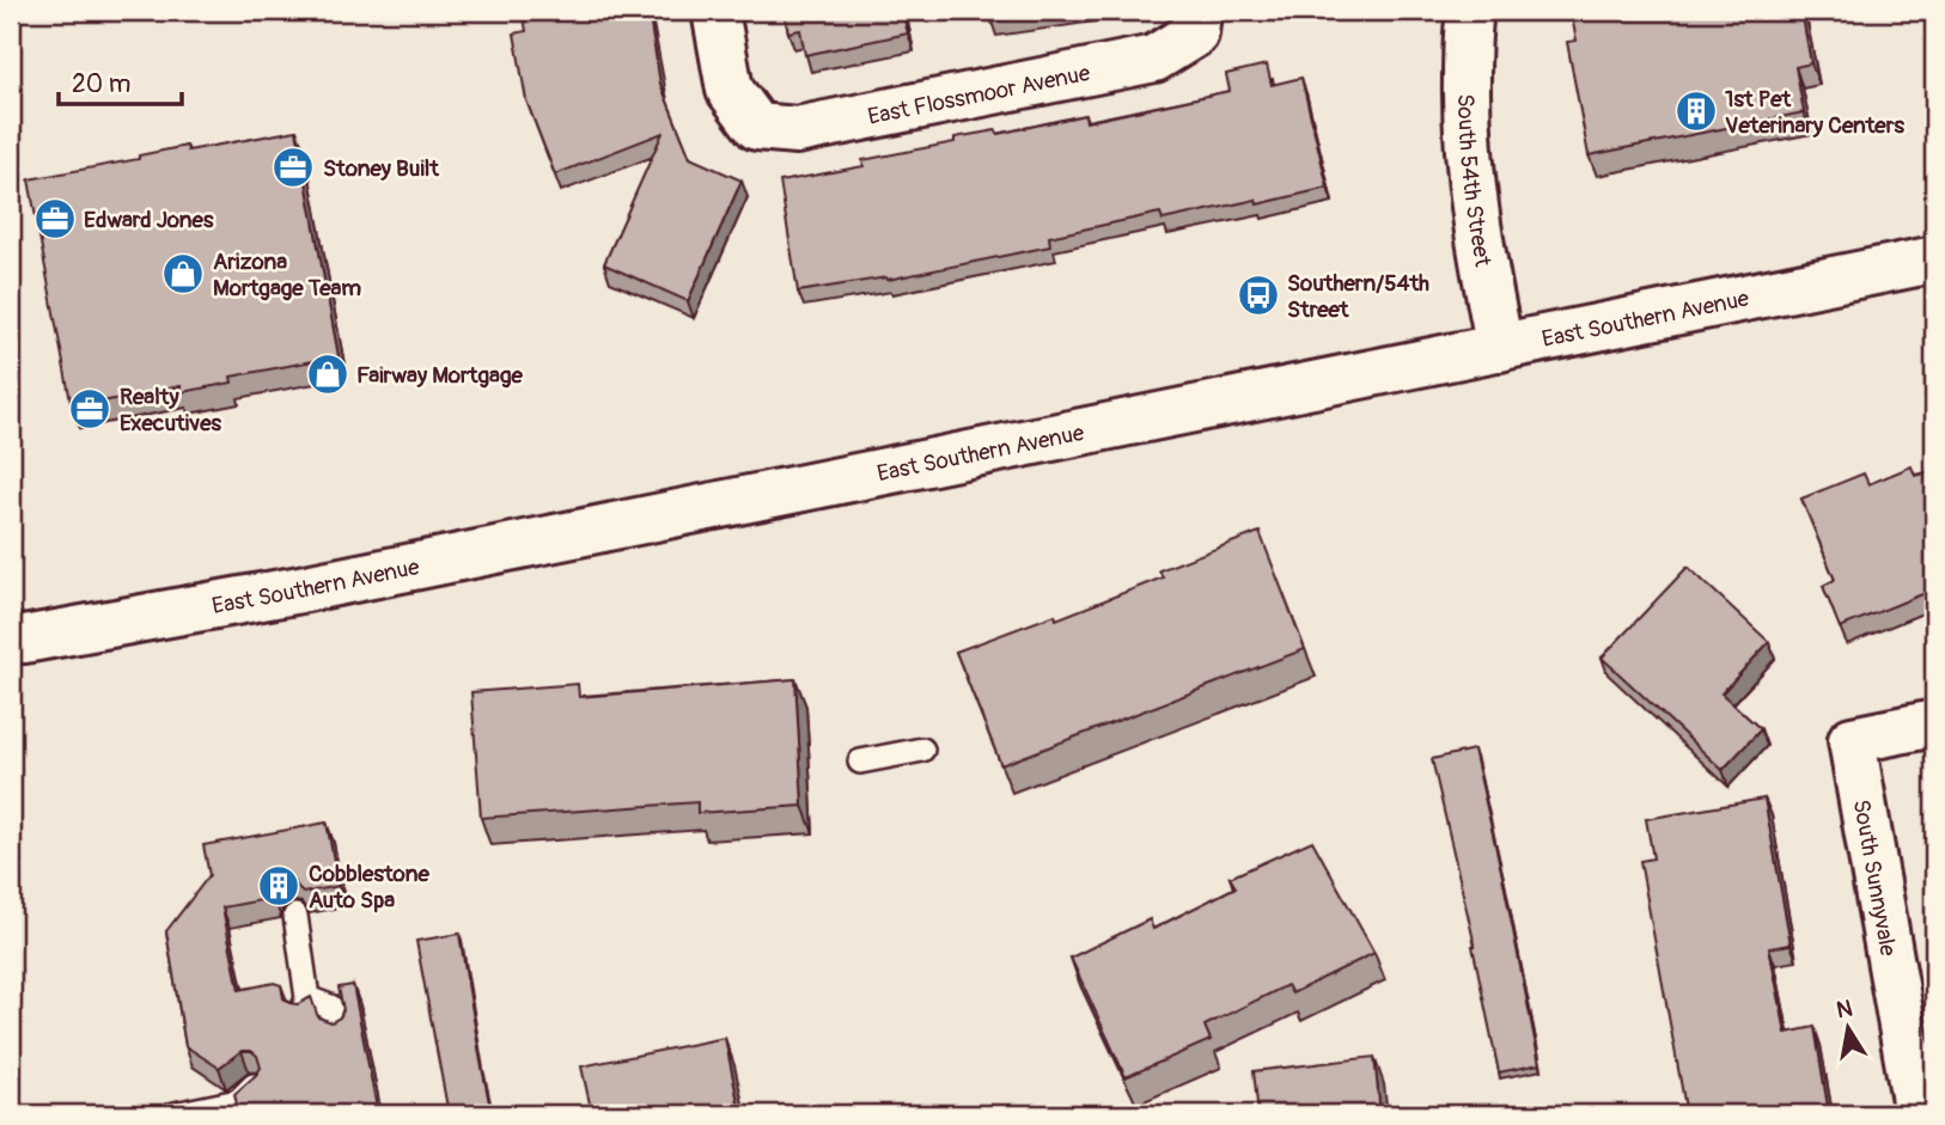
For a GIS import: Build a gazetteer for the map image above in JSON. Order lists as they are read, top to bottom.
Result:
{
  "streets": {
    "main road": [
      "East Flossmoor Avenue",
      "South 54th Street",
      "East Southern Avenue",
      "South Sunnyvale"
    ]
  },
  "crossings": [
    ["South 54th Street", "East Southern Avenue"]
  ],
  "places": {
    "building": ["1st Pet Veterinary Centers", "Cobblestone Auto Spa"],
    "office": ["Stoney Built", "Edward Jones", "Realty Executives"],
    "shop": ["Arizona Mortgage Team", "Fairway Mortgage"],
    "bus stop": ["Southern/54th Street"]
  },
  "scale_bar": "20 m",
  "north": "top"
}
